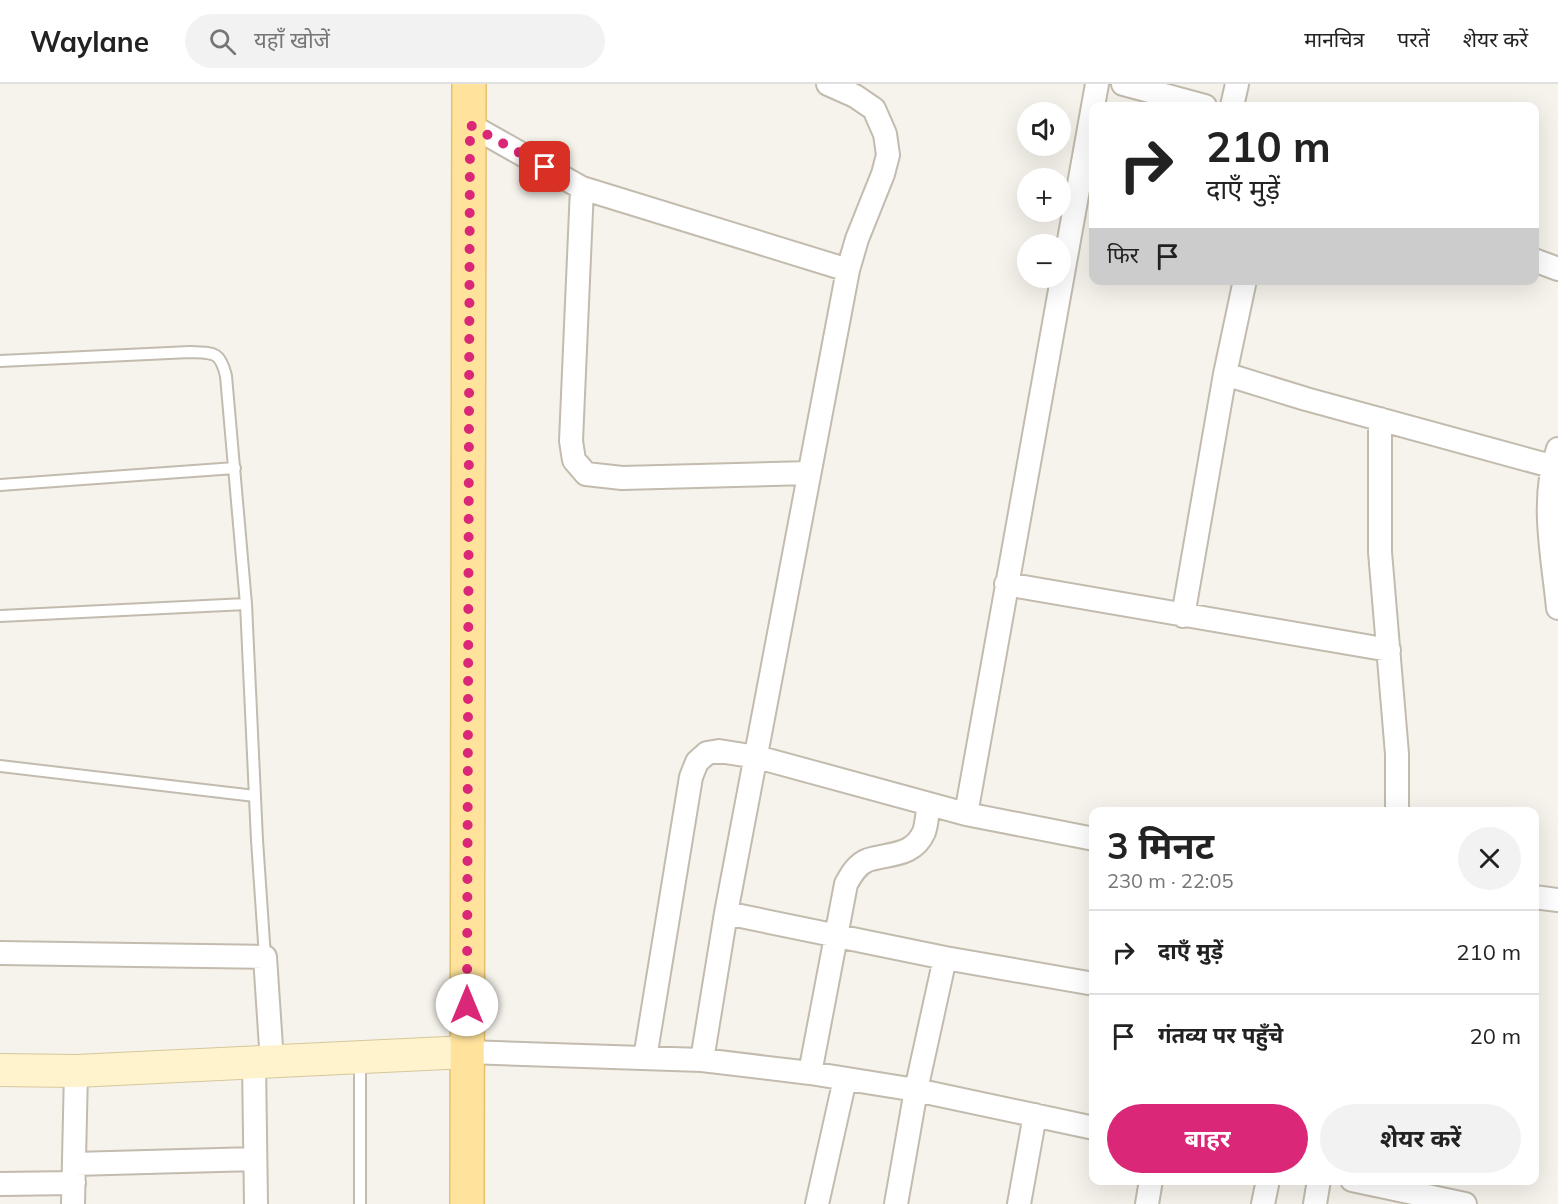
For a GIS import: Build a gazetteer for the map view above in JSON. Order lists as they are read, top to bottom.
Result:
{
  "page": {
    "header": "Waylane",
    "search": "यहाँ खोजें",
    "nav": ["मानचित्र", "परतें", "शेयर करें"],
    "map_buttons": ["+", "−"],
    "turn": ["210 m", "दाएँ मुड़ें"],
    "then": "फिर",
    "heading": ["3 मिनट", "230 m · 22:05"],
    "list": [
      {
        "name": "दाएँ मुड़ें",
        "value": "210 m"
      },
      {
        "name": "गंतव्य पर पहुँचे",
        "value": "20 m"
      }
    ],
    "buttons": ["बाहर", "शेयर करें"]
  }
}
